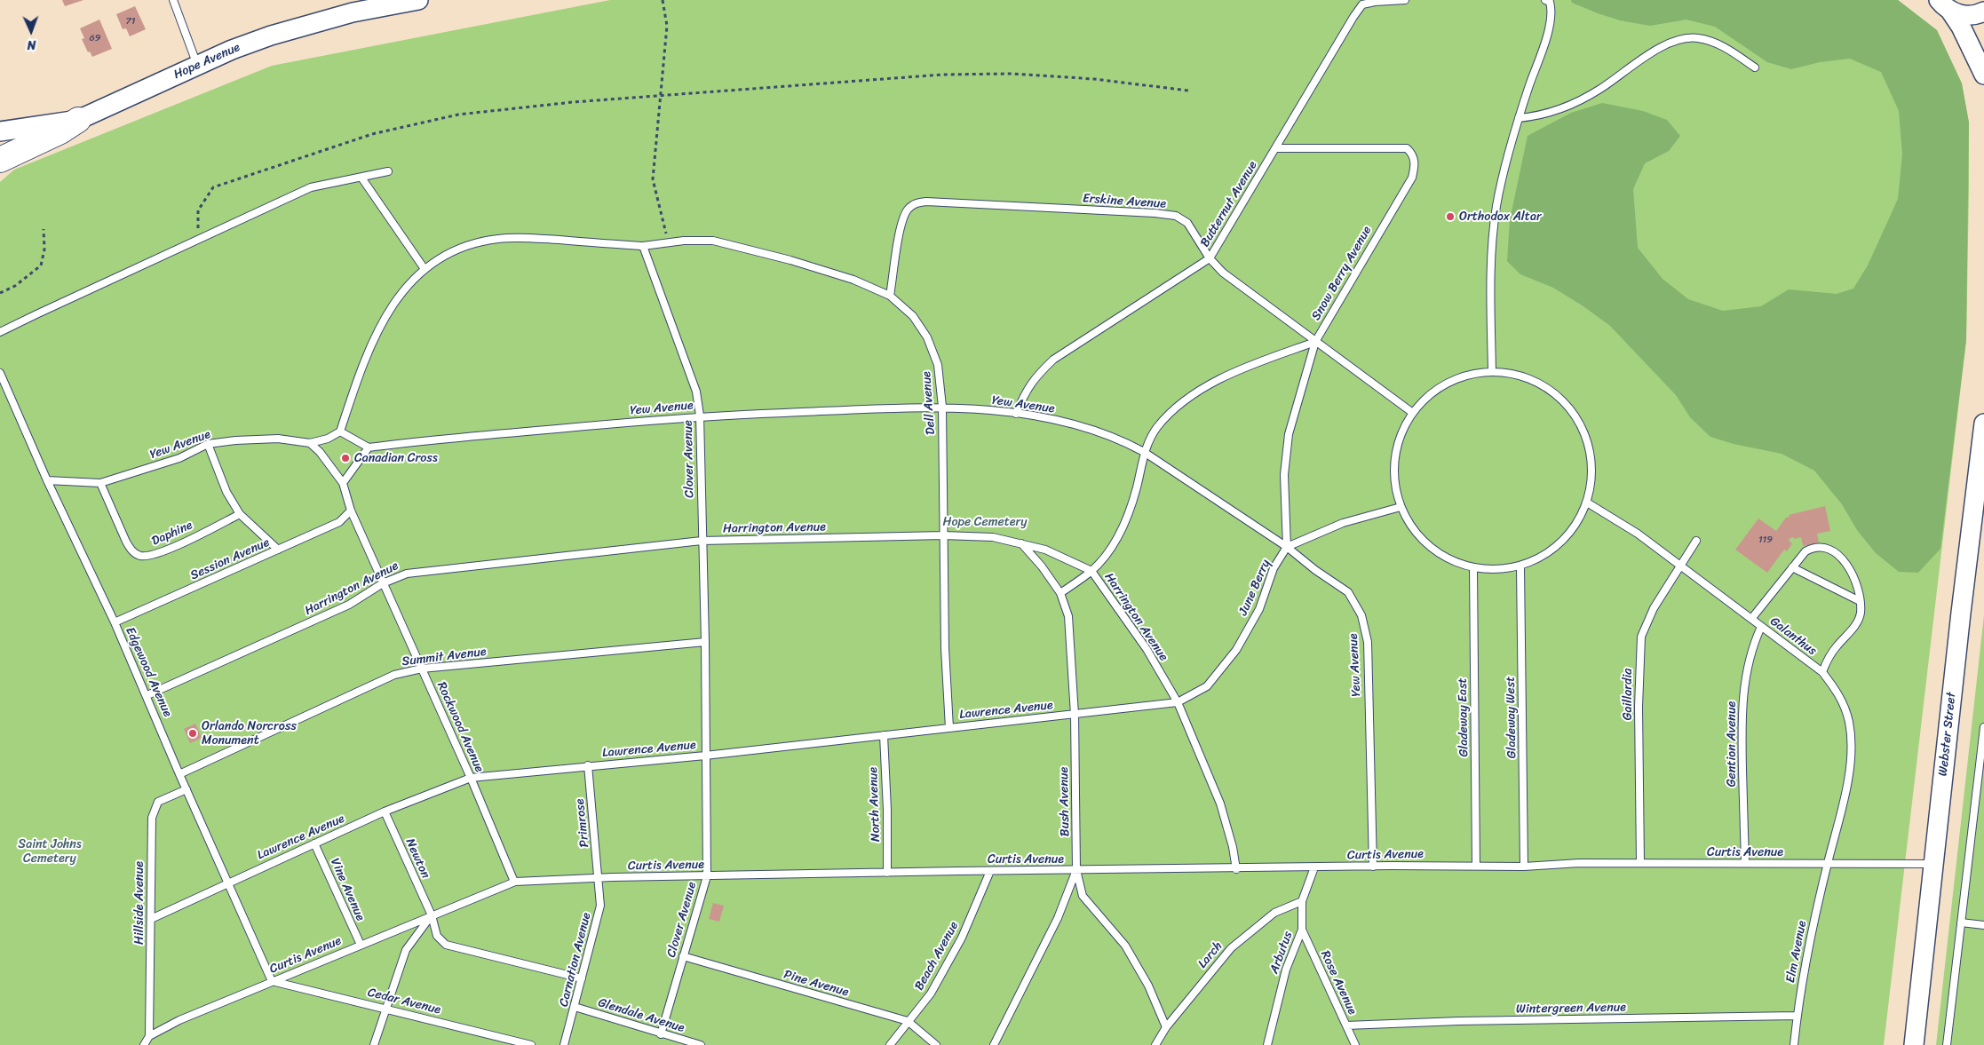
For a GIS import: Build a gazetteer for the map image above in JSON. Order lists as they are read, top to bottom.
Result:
{
  "streets": {
    "main road": ["Hope Avenue", "Webster Street"],
    "lane": [
      "Erskine Avenue",
      "Butternut Avenue",
      "Snow Berry Avenue",
      "Dell Avenue",
      "Yew Avenue",
      "Clover Avenue",
      "Harrington Avenue",
      "Daphine",
      "Session Avenue",
      "June Berry",
      "Galanthus",
      "Summit Avenue",
      "Edgewood Avenue",
      "Gaillardia",
      "Lawrence Avenue",
      "Gladeway East",
      "Gladeway West",
      "Rockwood Avenue",
      "Gention Avenue",
      "Bush Avenue",
      "North Avenue",
      "Primrose",
      "Curtis Avenue",
      "Newton",
      "Vine Avenue",
      "Hillside Avenue",
      "Elm Avenue",
      "Arbutus",
      "Larch",
      "Beach Avenue",
      "Carnation Avenue",
      "Rose Avenue",
      "Pine Avenue",
      "Cedar Avenue",
      "Wintergreen Avenue",
      "Glendale Avenue"
    ]
  },
  "crossings": [
    ["Erskine Avenue", "Butternut Avenue"],
    ["Erskine Avenue", "Snow Berry Avenue"],
    ["Erskine Avenue", "Dell Avenue"],
    ["Butternut Avenue", "Snow Berry Avenue"],
    ["Butternut Avenue", "Yew Avenue"],
    ["Snow Berry Avenue", "Yew Avenue"],
    ["Snow Berry Avenue", "June Berry"],
    ["Dell Avenue", "Yew Avenue"],
    ["Dell Avenue", "Clover Avenue"],
    ["Dell Avenue", "Harrington Avenue"],
    ["Dell Avenue", "Lawrence Avenue"],
    ["Yew Avenue", "Clover Avenue"],
    ["Yew Avenue", "Daphine"],
    ["Yew Avenue", "June Berry"],
    ["Yew Avenue", "Edgewood Avenue"],
    ["Yew Avenue", "Rockwood Avenue"],
    ["Yew Avenue", "Curtis Avenue"],
    ["Clover Avenue", "Harrington Avenue"],
    ["Clover Avenue", "Summit Avenue"],
    ["Clover Avenue", "Lawrence Avenue"],
    ["Clover Avenue", "Curtis Avenue"],
    ["Clover Avenue", "Pine Avenue"],
    ["Clover Avenue", "Glendale Avenue"],
    ["Harrington Avenue", "June Berry"],
    ["Harrington Avenue", "Edgewood Avenue"],
    ["Harrington Avenue", "Lawrence Avenue"],
    ["Harrington Avenue", "Rockwood Avenue"],
    ["Harrington Avenue", "Bush Avenue"],
    ["Harrington Avenue", "Curtis Avenue"],
    ["Session Avenue", "Edgewood Avenue"],
    ["Session Avenue", "Rockwood Avenue"],
    ["June Berry", "Lawrence Avenue"],
    ["Galanthus", "Gaillardia"],
    ["Galanthus", "Gention Avenue"],
    ["Galanthus", "Curtis Avenue"],
    ["Galanthus", "Elm Avenue"],
    ["Summit Avenue", "Edgewood Avenue"],
    ["Summit Avenue", "Rockwood Avenue"],
    ["Edgewood Avenue", "Lawrence Avenue"],
    ["Edgewood Avenue", "Curtis Avenue"],
    ["Edgewood Avenue", "Hillside Avenue"],
    ["Edgewood Avenue", "Cedar Avenue"],
    ["Gaillardia", "Curtis Avenue"],
    ["Lawrence Avenue", "Rockwood Avenue"],
    ["Lawrence Avenue", "Bush Avenue"],
    ["Lawrence Avenue", "North Avenue"],
    ["Lawrence Avenue", "Primrose"],
    ["Lawrence Avenue", "Newton"],
    ["Lawrence Avenue", "Vine Avenue"],
    ["Lawrence Avenue", "Hillside Avenue"],
    ["Gladeway East", "Curtis Avenue"],
    ["Gladeway West", "Curtis Avenue"],
    ["Rockwood Avenue", "Curtis Avenue"],
    ["Webster Street", "Curtis Avenue"],
    ["Gention Avenue", "Curtis Avenue"],
    ["Bush Avenue", "Curtis Avenue"],
    ["North Avenue", "Curtis Avenue"],
    ["Primrose", "Curtis Avenue"],
    ["Primrose", "Carnation Avenue"],
    ["Curtis Avenue", "Newton"],
    ["Curtis Avenue", "Vine Avenue"],
    ["Curtis Avenue", "Hillside Avenue"],
    ["Curtis Avenue", "Elm Avenue"],
    ["Curtis Avenue", "Arbutus"],
    ["Curtis Avenue", "Beach Avenue"],
    ["Curtis Avenue", "Carnation Avenue"],
    ["Curtis Avenue", "Cedar Avenue"],
    ["Newton", "Carnation Avenue"],
    ["Elm Avenue", "Wintergreen Avenue"],
    ["Arbutus", "Larch"],
    ["Arbutus", "Rose Avenue"],
    ["Beach Avenue", "Pine Avenue"],
    ["Carnation Avenue", "Glendale Avenue"],
    ["Rose Avenue", "Wintergreen Avenue"]
  ],
  "parks": ["Hope Cemetery", "Saint Johns Cemetery"],
  "places": ["Orthodox Altar", "Canadian Cross", "Orlando Norcross Monument"],
  "house_numbers": ["71", "69", "119"],
  "north": "bottom"
}
